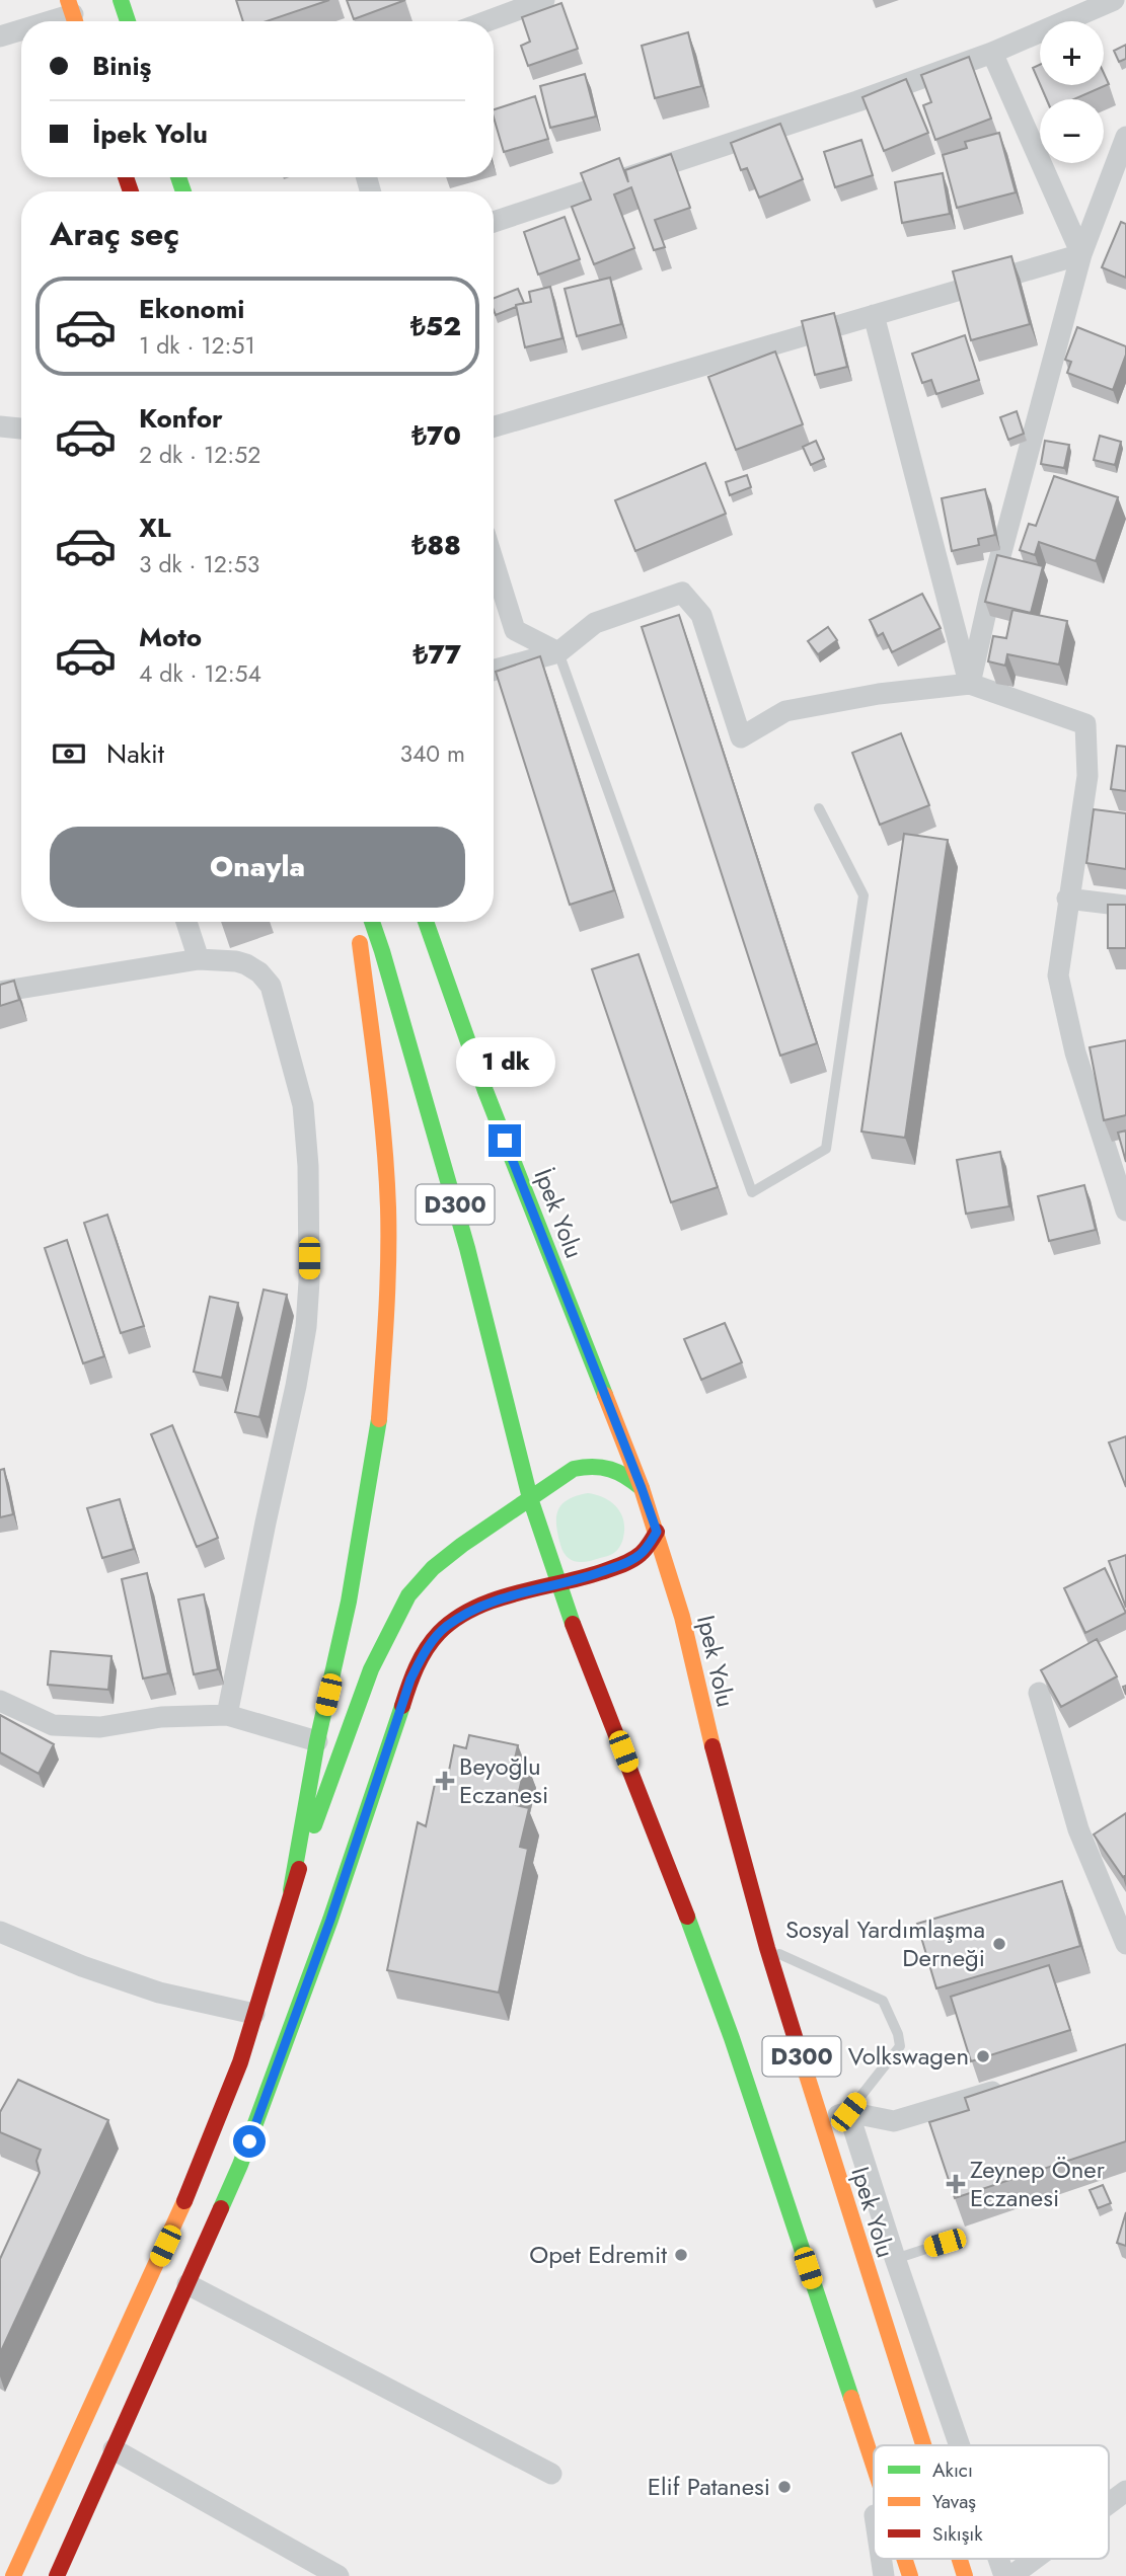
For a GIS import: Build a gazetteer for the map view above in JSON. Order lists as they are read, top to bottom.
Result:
{
  "streets": {
    "main road": ["D300", "İpek Yolu", "Ipek Yolu"]
  },
  "crossings": [
    ["D300", "İpek Yolu"],
    ["D300", "Ipek Yolu"],
    ["İpek Yolu", "Ipek Yolu"]
  ],
  "places": {
    "health": ["Beyoğlu Eczanesi", "Zeynep Öner Eczanesi"],
    "other": [
      "Sosyal Yardımlaşma Derneği",
      "Volkswagen",
      "Opet Edremit",
      "Elif Patanesi"
    ]
  },
  "legend": ["Akıcı", "Yavaş", "Sıkışık"],
  "page": {
    "map_buttons": ["+", "−"],
    "banner": ["Biniş", "İpek Yolu"],
    "heading": "Araç seç",
    "list": [
      {
        "name": "Ekonomi",
        "note": "1 dk · 12:51",
        "value": "₺52"
      },
      {
        "name": "Konfor",
        "note": "2 dk · 12:52",
        "value": "₺70"
      },
      {
        "name": "XL",
        "note": "3 dk · 12:53",
        "value": "₺88"
      },
      {
        "name": "Moto",
        "note": "4 dk · 12:54",
        "value": "₺77"
      }
    ],
    "pay": ["Nakit", "340 m"],
    "buttons": "Onayla",
    "bubble": "1 dk"
  }
}
